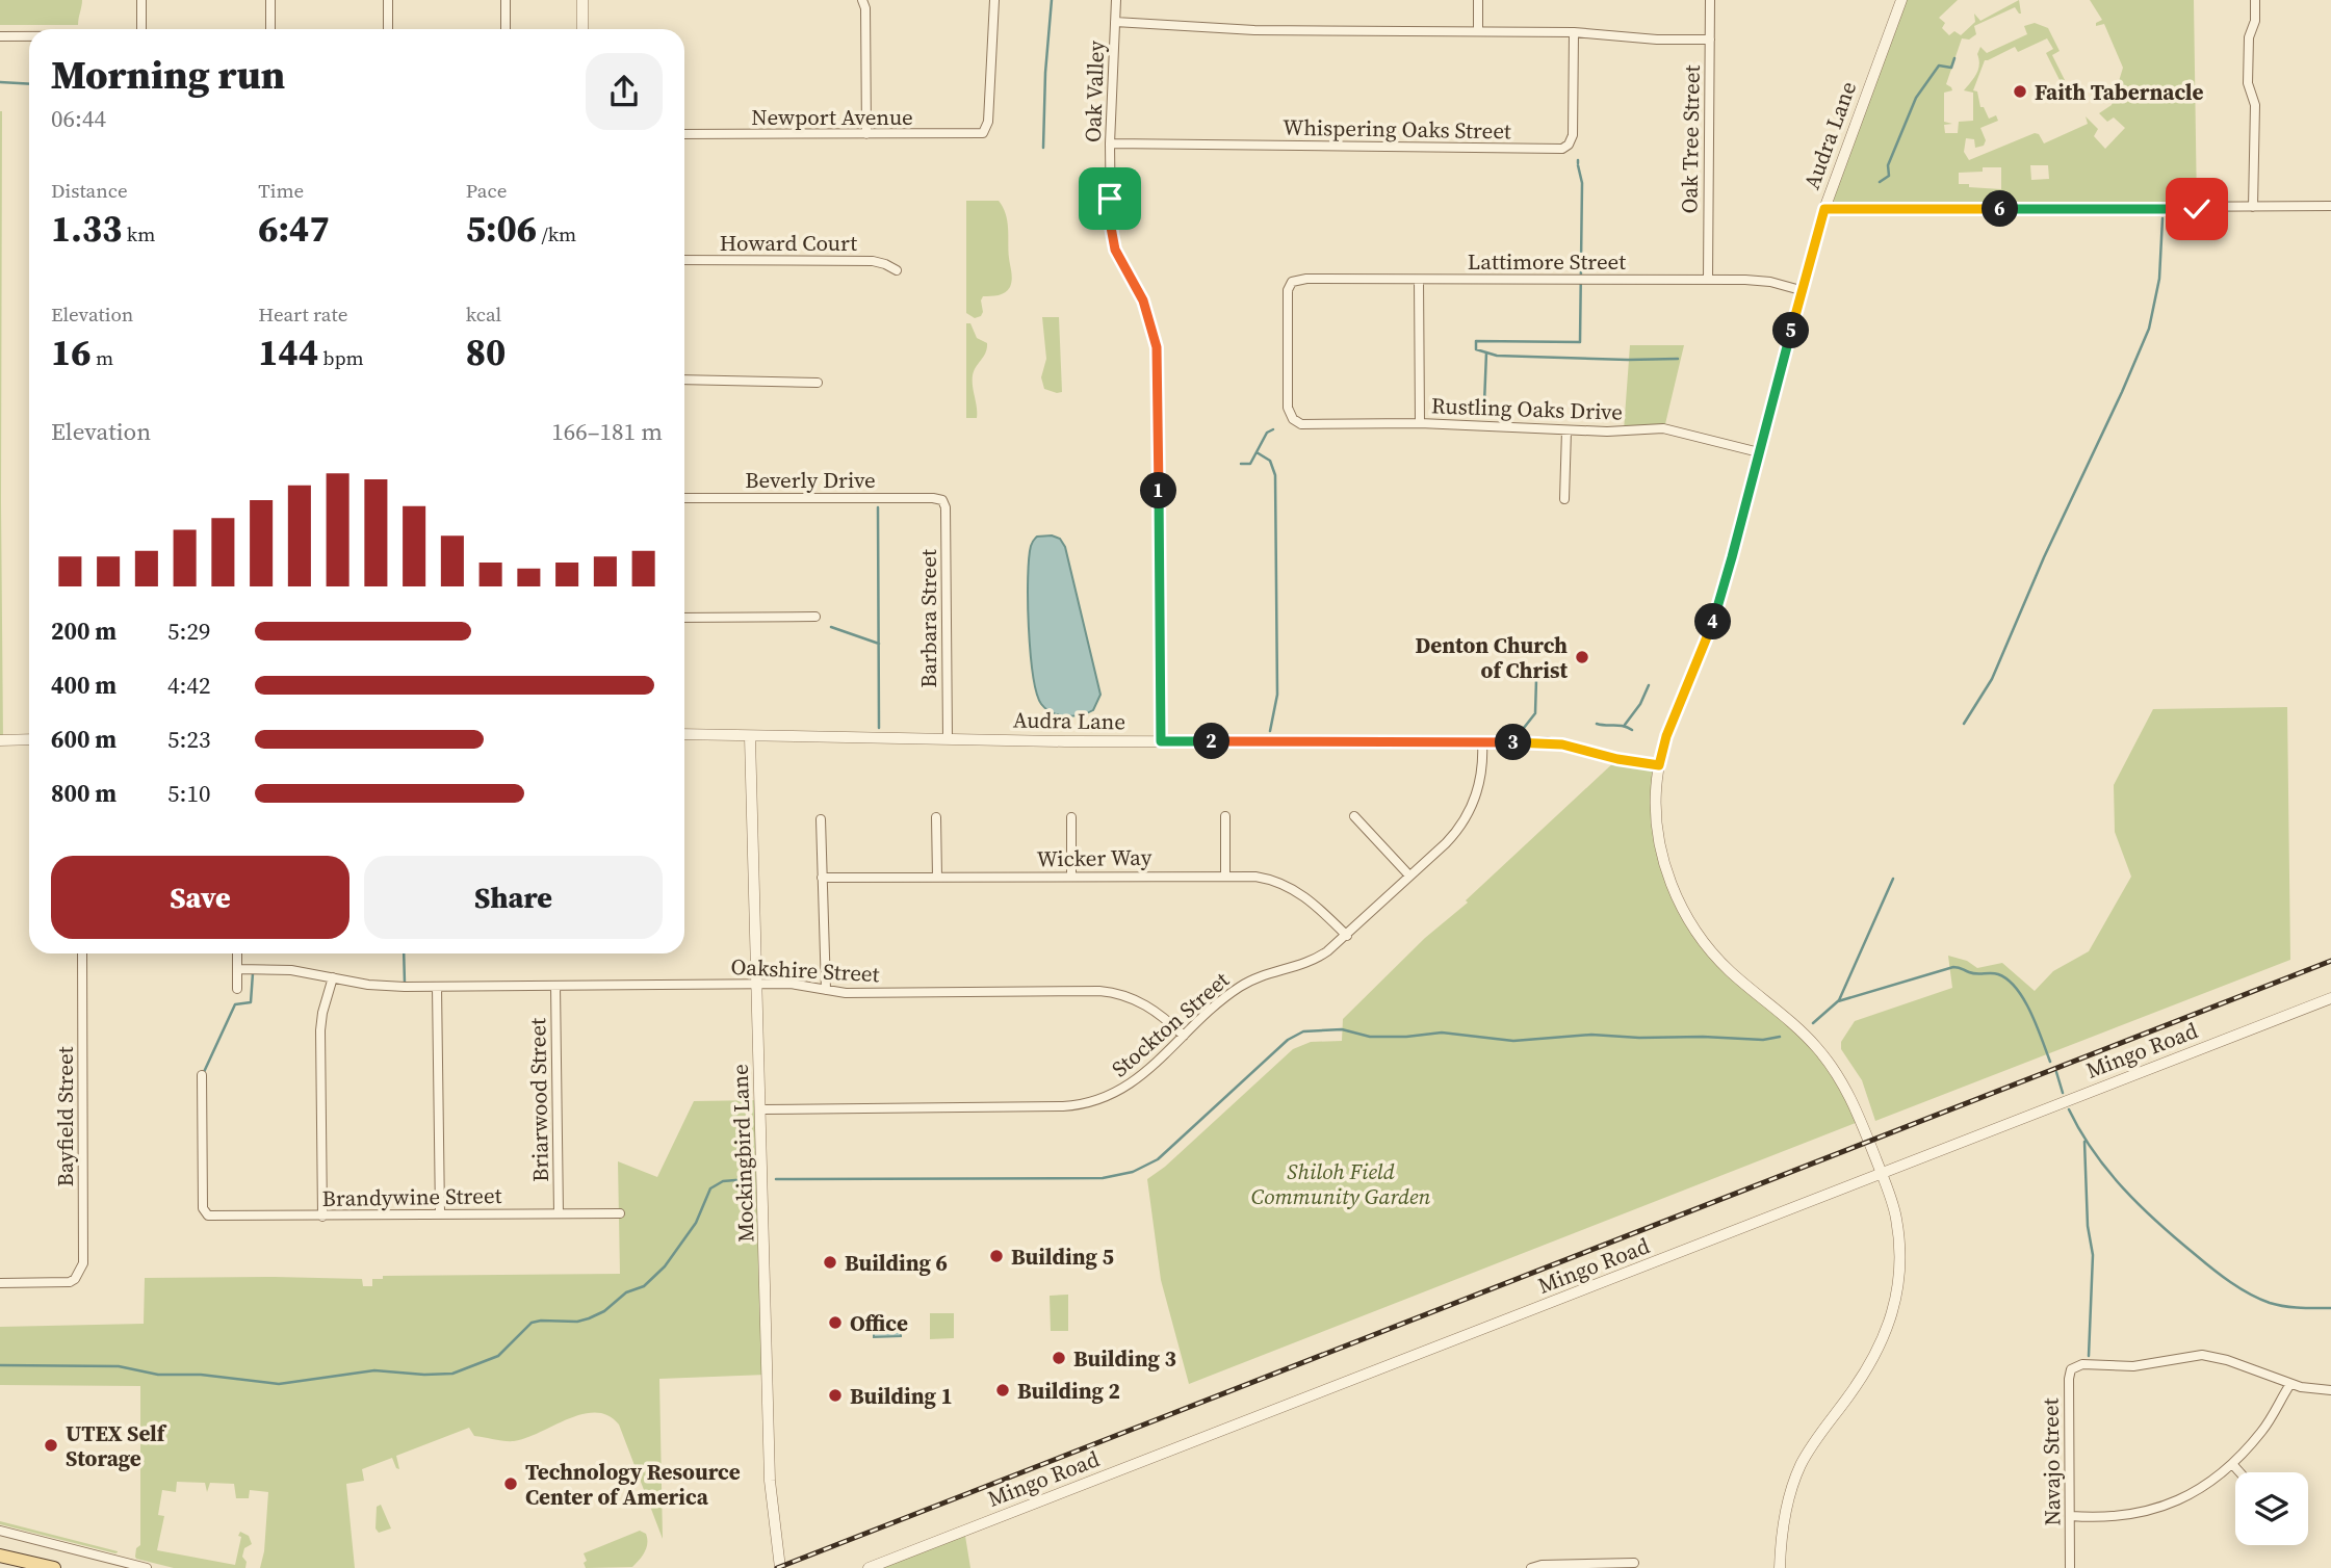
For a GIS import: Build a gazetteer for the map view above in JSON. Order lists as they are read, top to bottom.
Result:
{
  "streets": {
    "street": [
      "Oak Valley",
      "Newport Avenue",
      "Whispering Oaks Street",
      "Audra Lane",
      "Oak Tree Street",
      "Howard Court",
      "Lattimore Street",
      "Rustling Oaks Drive",
      "Beverly Drive",
      "Barbara Street",
      "Wicker Way",
      "Oakshire Street",
      "Stockton Street",
      "Mingo Road",
      "Briarwood Street",
      "Bayfield Street",
      "Mockingbird Lane",
      "Brandywine Street",
      "Navajo Street"
    ]
  },
  "crossings": [
    ["Oak Valley", "Whispering Oaks Street"],
    ["Oak Valley", "Audra Lane"],
    ["Audra Lane", "Lattimore Street"],
    ["Audra Lane", "Rustling Oaks Drive"],
    ["Audra Lane", "Barbara Street"],
    ["Audra Lane", "Stockton Street"],
    ["Audra Lane", "Mockingbird Lane"],
    ["Oak Tree Street", "Lattimore Street"],
    ["Lattimore Street", "Rustling Oaks Drive"],
    ["Beverly Drive", "Barbara Street"],
    ["Wicker Way", "Stockton Street"],
    ["Oakshire Street", "Stockton Street"],
    ["Oakshire Street", "Briarwood Street"],
    ["Oakshire Street", "Mockingbird Lane"],
    ["Stockton Street", "Mockingbird Lane"],
    ["Briarwood Street", "Brandywine Street"]
  ],
  "parks": ["Shiloh Field Community Garden"],
  "places": [
    "Faith Tabernacle",
    "Denton Church of Christ",
    "Building 5",
    "Building 6",
    "Office",
    "Building 3",
    "Building 2",
    "Building 1",
    "UTEX Self Storage",
    "Technology Resource Center of America"
  ],
  "page": {
    "heading": ["Morning run", "06:44"],
    "stats": [
      ["Distance", "1.33 km"],
      ["Time", "6:47"],
      ["Pace", "5:06 /km"],
      ["Elevation", "16 m"],
      ["Heart rate", "144 bpm"],
      ["kcal", "80"]
    ],
    "pins": [
      "6",
      "5",
      "1",
      "4",
      "2",
      "3"
    ],
    "chart": ["Elevation", "166–181 m"],
    "list": [
      {
        "name": "200 m",
        "note": "5:29"
      },
      {
        "name": "400 m",
        "note": "4:42"
      },
      {
        "name": "600 m",
        "note": "5:23"
      },
      {
        "name": "800 m",
        "note": "5:10"
      }
    ],
    "buttons": ["Save", "Share"]
  }
}
